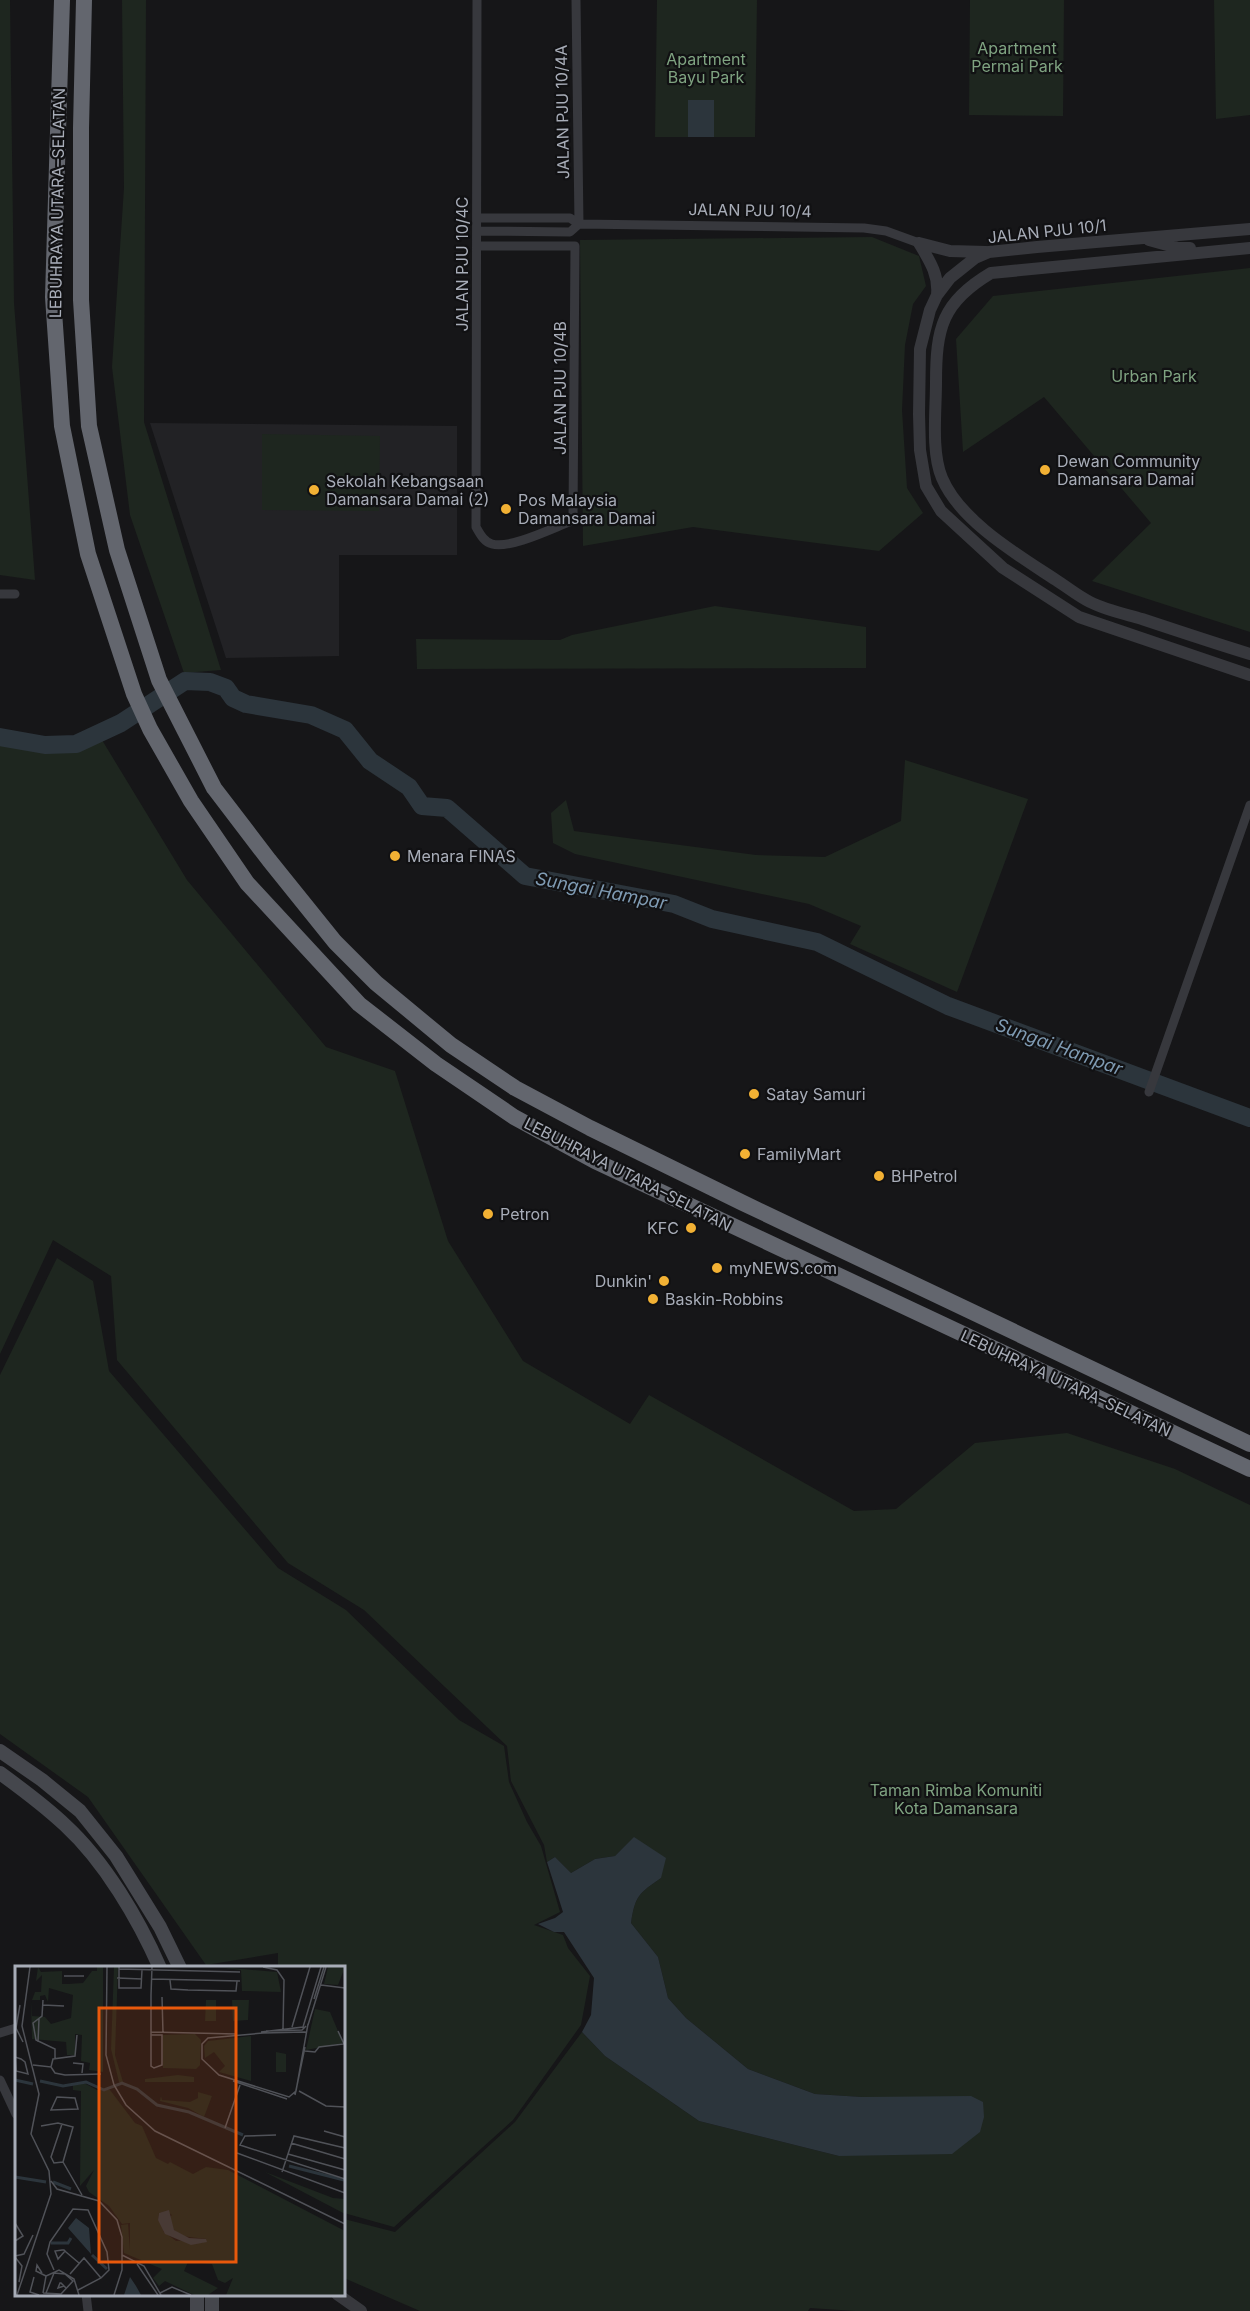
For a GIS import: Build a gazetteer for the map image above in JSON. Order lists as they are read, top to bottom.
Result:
{
  "streets": {
    "highway": ["LEBUHRAYA UTARA–SELATAN"],
    "street": [
      "JALAN PJU 10/4A",
      "JALAN PJU 10/4",
      "JALAN PJU 10/1",
      "JALAN PJU 10/4C",
      "JALAN PJU 10/4B"
    ]
  },
  "crossings": [
    ["JALAN PJU 10/4A", "JALAN PJU 10/4"],
    ["JALAN PJU 10/4", "JALAN PJU 10/4C"],
    ["JALAN PJU 10/4C", "JALAN PJU 10/4B"]
  ],
  "water": ["Sungai Hampar"],
  "parks": [
    "Apartment Permai Park",
    "Apartment Bayu Park",
    "Urban Park",
    "Taman Rimba Komuniti Kota Damansara"
  ],
  "places": [
    "Dewan Community Damansara Damai",
    "Sekolah Kebangsaan Damansara Damai (2)",
    "Pos Malaysia Damansara Damai",
    "Menara FINAS",
    "Satay Samuri",
    "FamilyMart",
    "BHPetrol",
    "Petron",
    "KFC",
    "myNEWS.com",
    "Dunkin'",
    "Baskin-Robbins"
  ]
}
